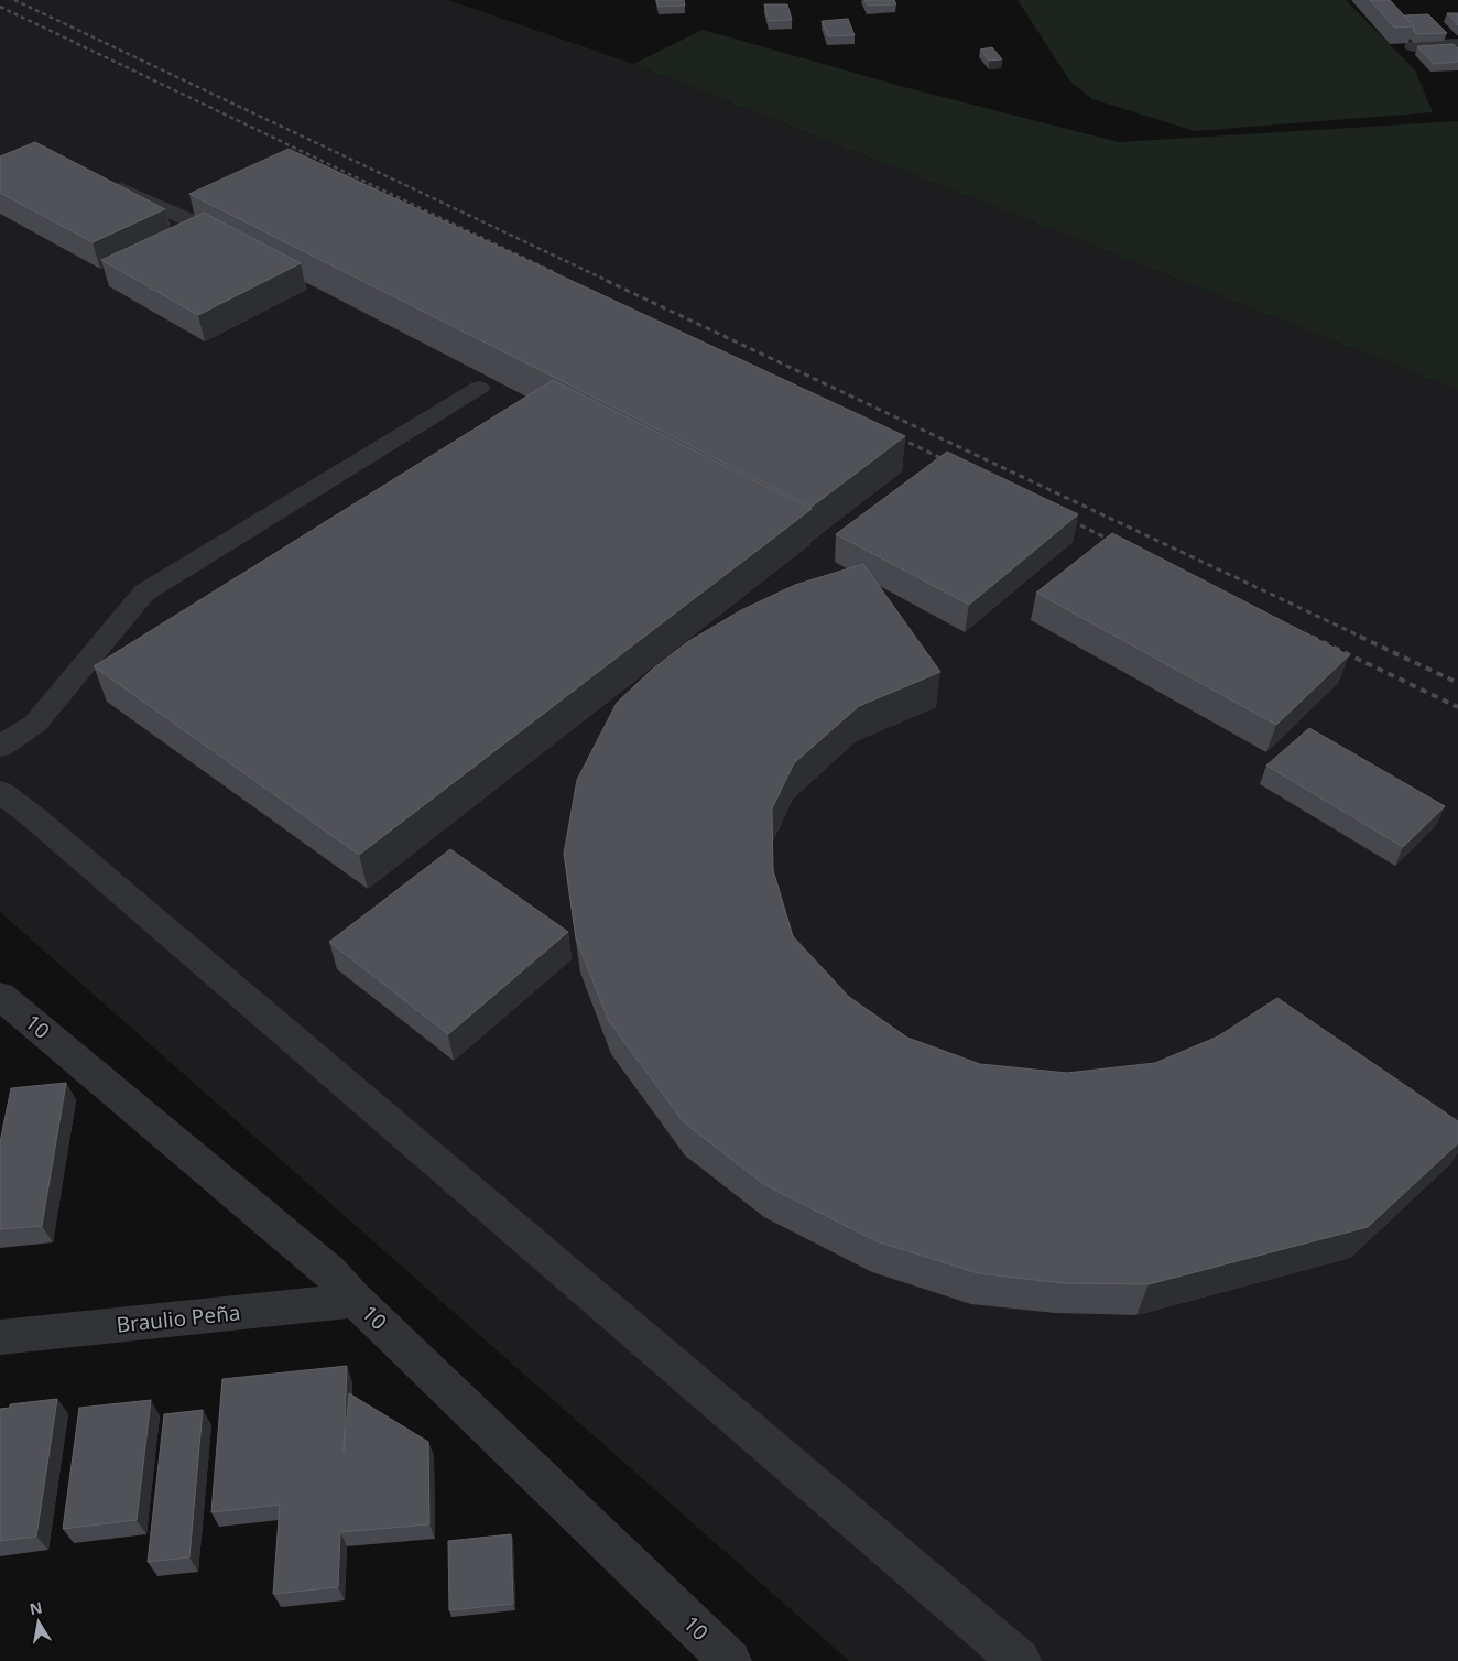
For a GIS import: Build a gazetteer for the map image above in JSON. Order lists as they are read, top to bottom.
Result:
{
  "streets": {
    "street": ["10", "Braulio Peña"]
  },
  "crossings": [
    ["10", "Braulio Peña"]
  ],
  "north": "top"
}
